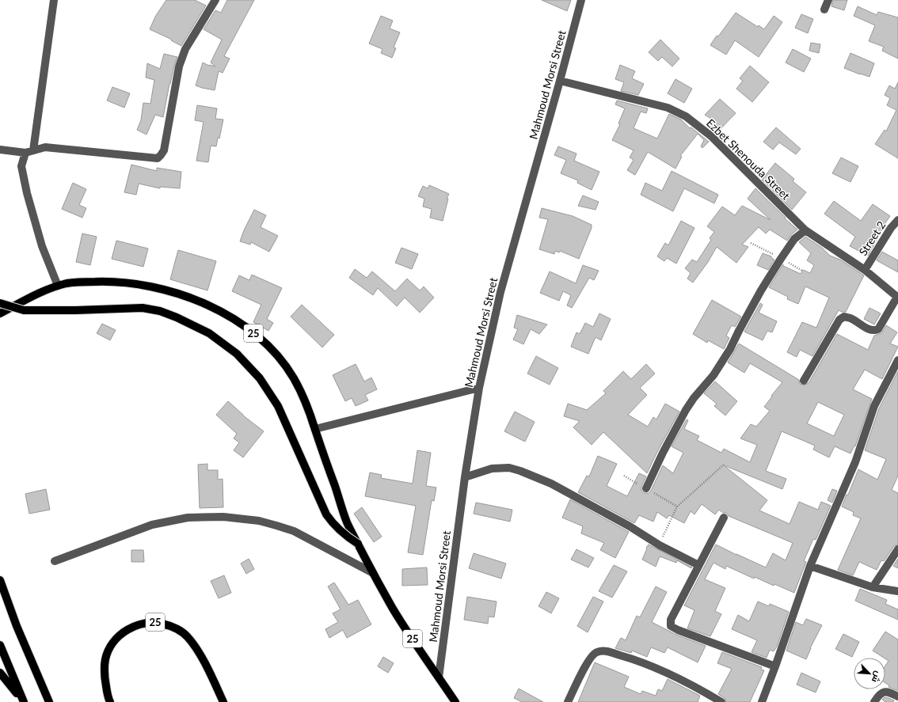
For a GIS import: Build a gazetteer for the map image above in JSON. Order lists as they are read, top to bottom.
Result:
{
  "streets": {
    "main road": ["25"],
    "street": ["Mahmoud Morsi Street", "Ezbet Shenouda Street", "Street 2"]
  },
  "crossings": [
    ["Mahmoud Morsi Street", "Ezbet Shenouda Street"],
    ["Mahmoud Morsi Street", "25"],
    ["Ezbet Shenouda Street", "Street 2"]
  ],
  "north": "bottom right"
}
